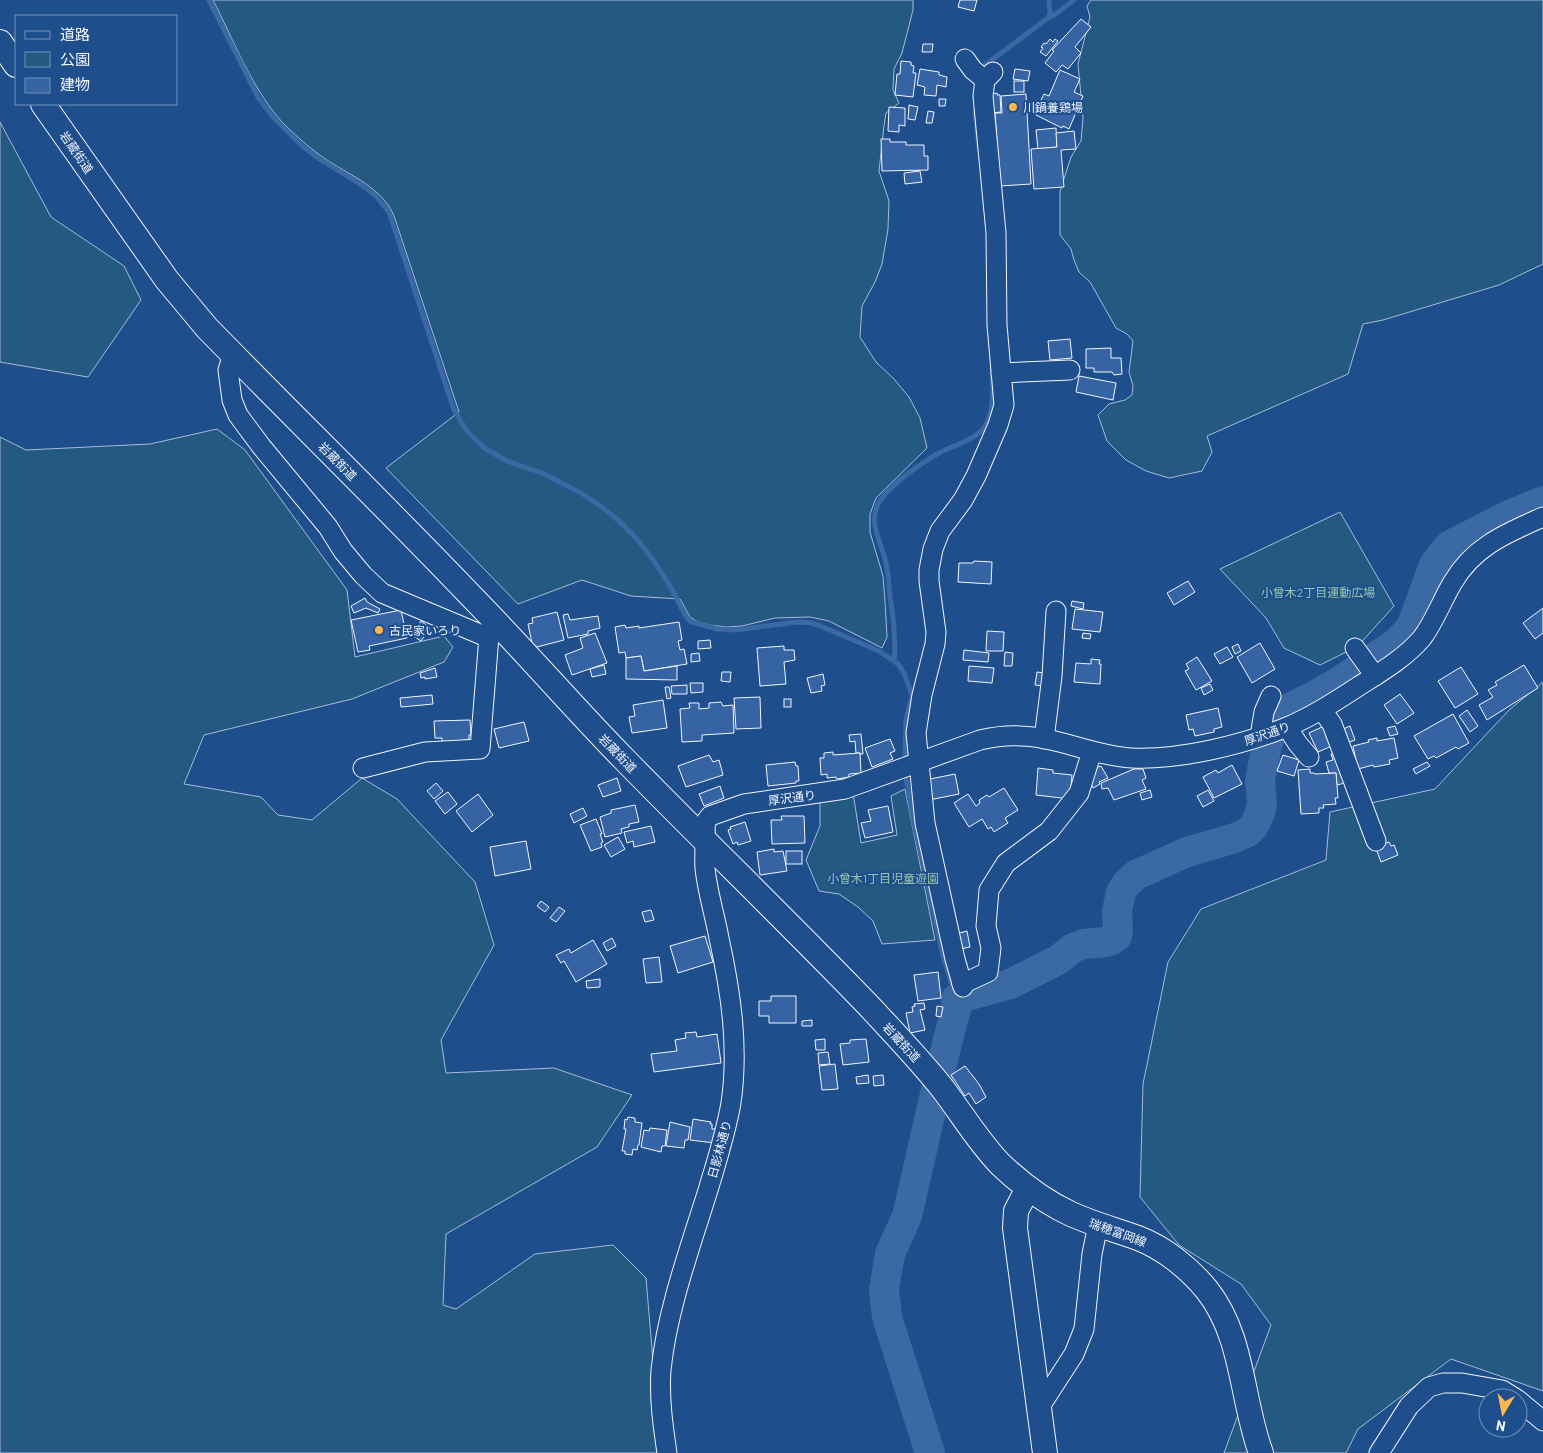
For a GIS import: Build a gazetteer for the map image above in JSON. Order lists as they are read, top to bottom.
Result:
{
  "streets": {
    "main road": ["岩蔵街道", "瑞穂富岡線"],
    "street": ["厚沢通り", "日影林通り"]
  },
  "crossings": [
    ["岩蔵街道", "厚沢通り"],
    ["岩蔵街道", "日影林通り"],
    ["岩蔵街道", "瑞穂富岡線"],
    ["厚沢通り", "日影林通り"]
  ],
  "parks": ["小曾木2丁目運動広場", "小曾木1丁目児童遊園"],
  "places": ["川鍋養鶏場", "古民家いろり"],
  "legend": ["道路", "公園", "建物"],
  "north": "bottom"
}
